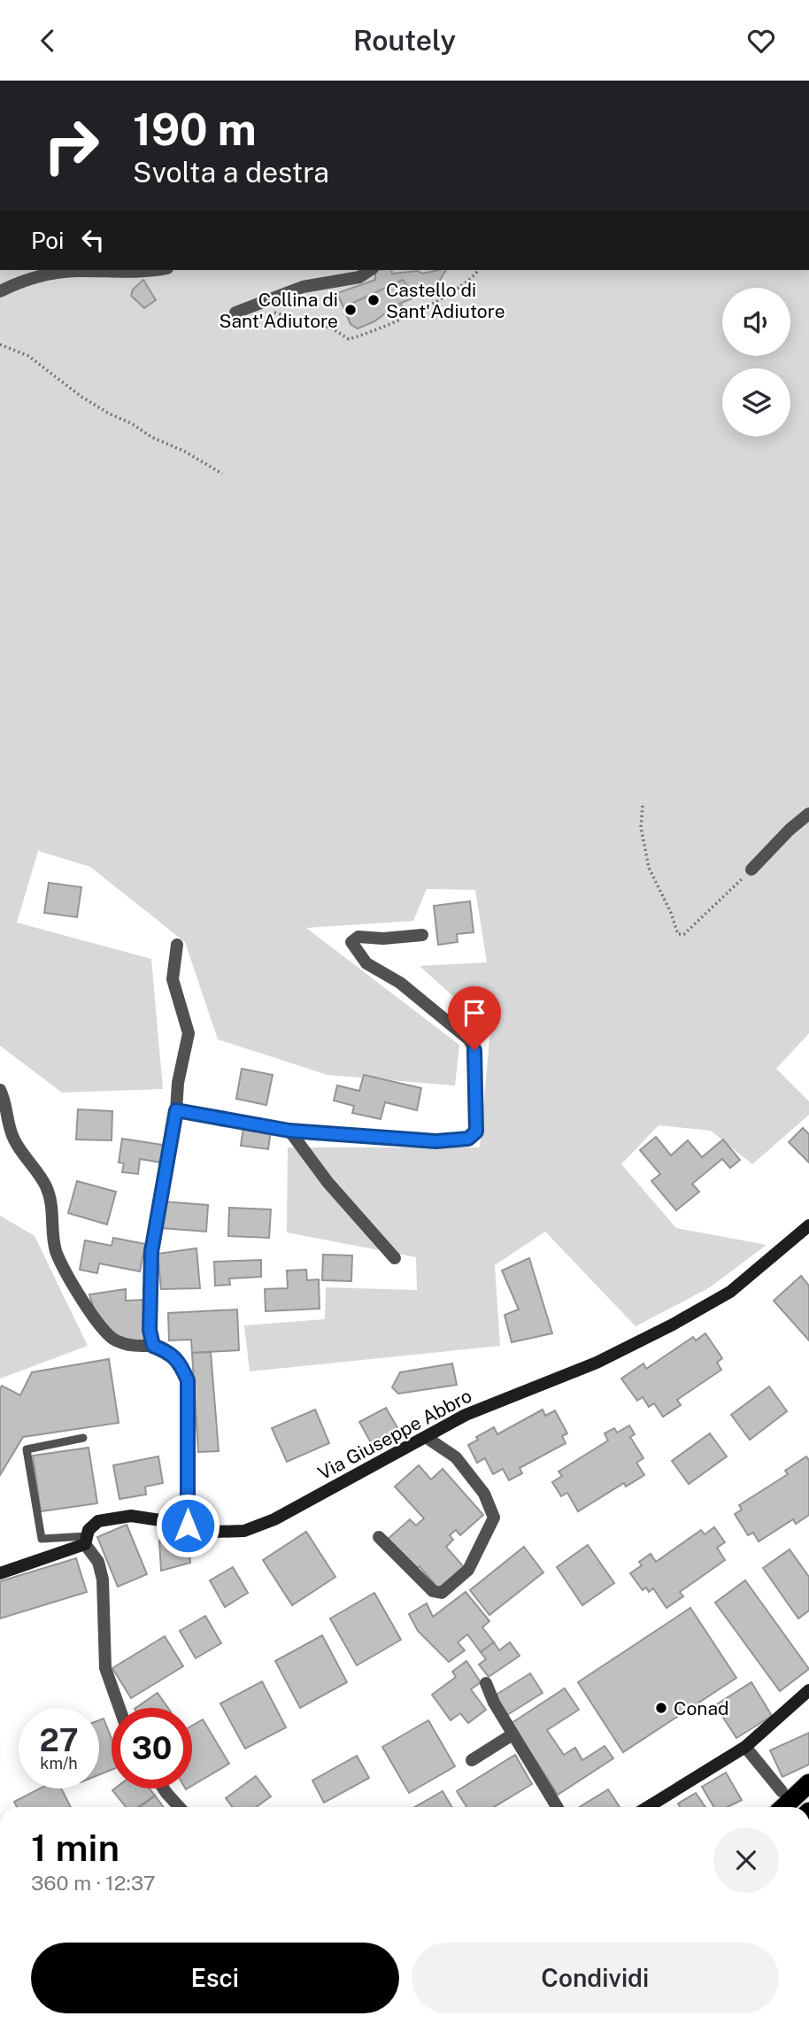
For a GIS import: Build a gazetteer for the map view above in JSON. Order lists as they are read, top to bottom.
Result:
{
  "streets": {
    "street": ["Via Giuseppe Abbro"]
  },
  "places": ["Castello di Sant'Adiutore", "Collina di Sant'Adiutore", "Conad"],
  "page": {
    "header": "Routely",
    "turn": ["190 m", "Svolta a destra"],
    "then": "Poi",
    "speed": "27 km/h",
    "limit": "30",
    "heading": ["1 min", "360 m · 12:37"],
    "buttons": ["Esci", "Condividi"]
  }
}
